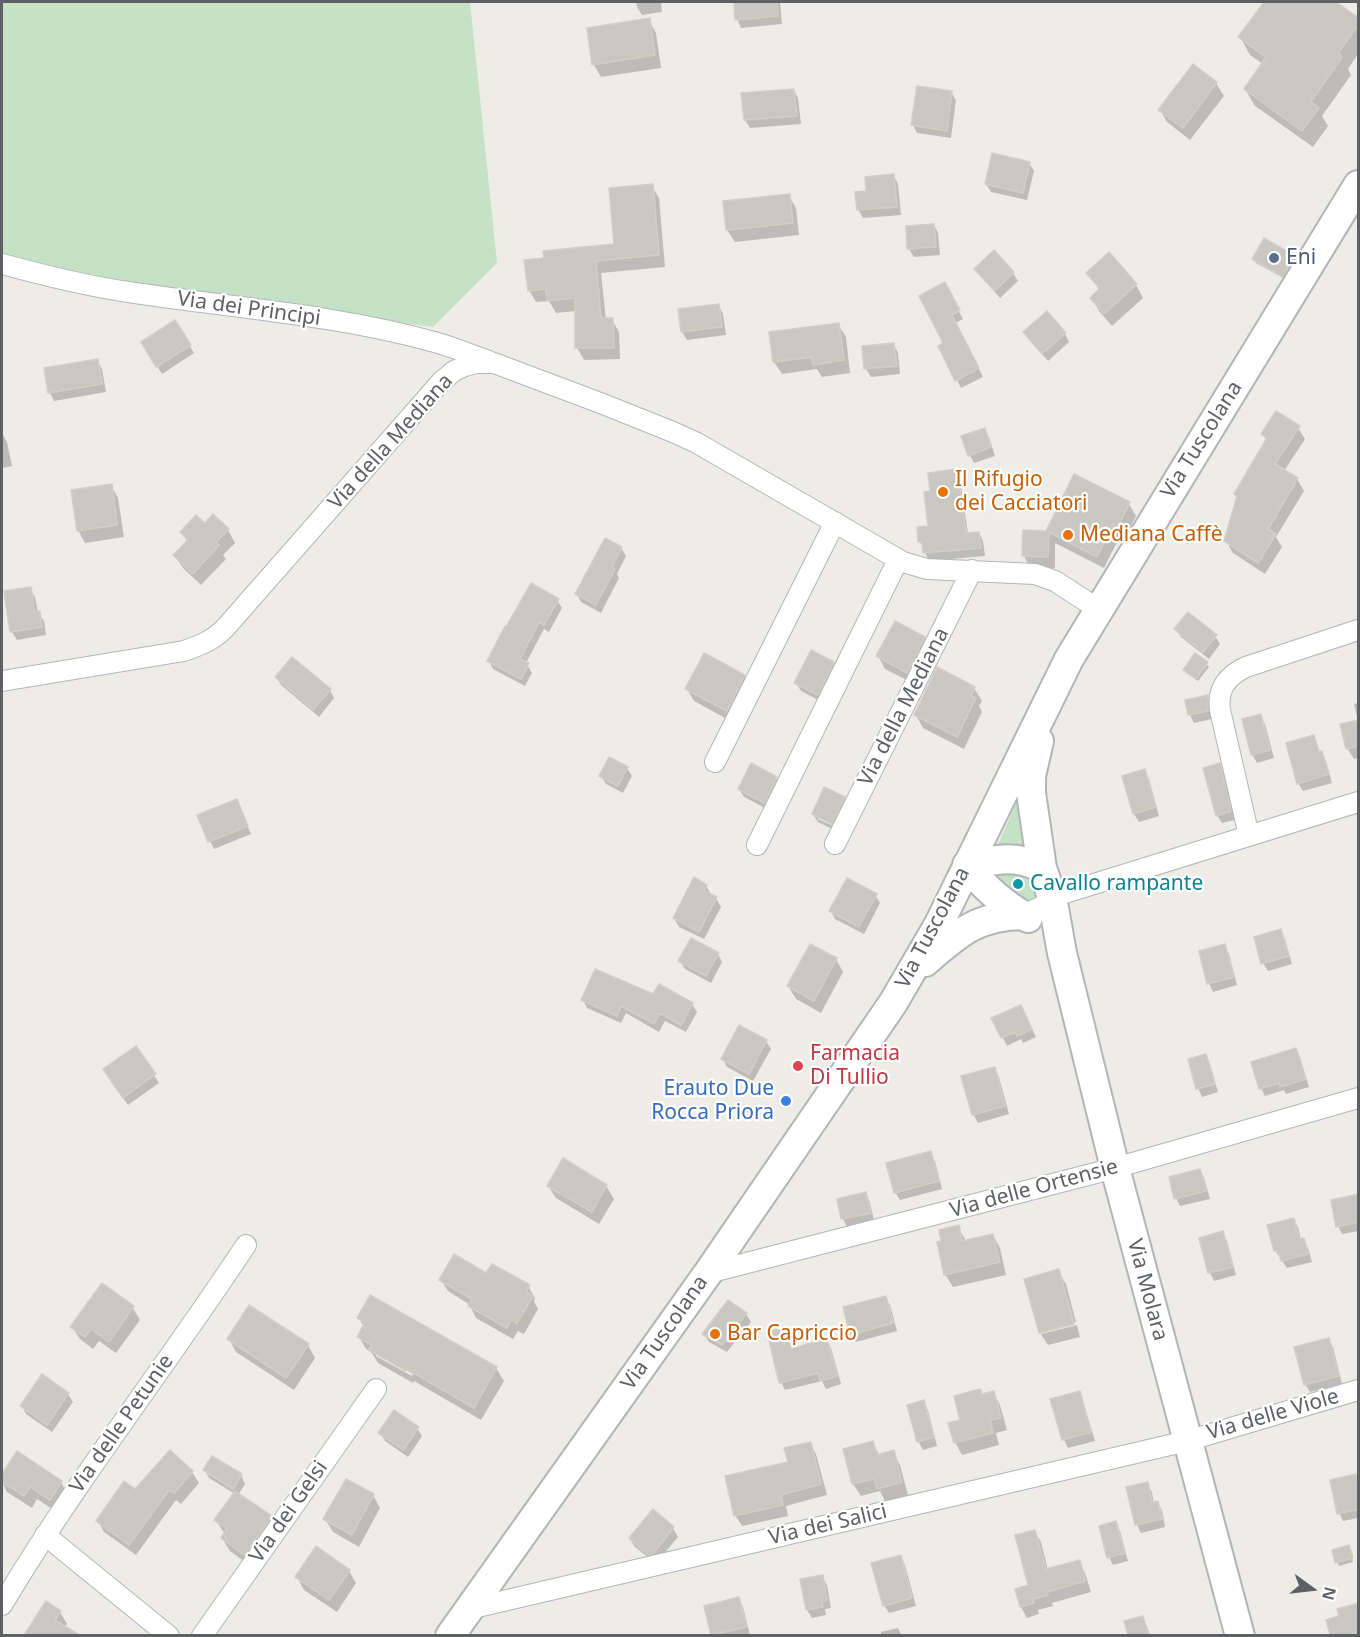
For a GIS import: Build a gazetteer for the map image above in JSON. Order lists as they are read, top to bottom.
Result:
{
  "streets": {
    "main road": ["Via Tuscolana", "Via Molara"],
    "street": [
      "Via dei Principi",
      "Via della Mediana",
      "Via delle Ortensie",
      "Via delle Viole",
      "Via delle Petunie",
      "Via dei Gelsi",
      "Via dei Salici"
    ]
  },
  "crossings": [
    ["Via dei Principi", "Via della Mediana"],
    ["Via Tuscolana", "Via della Mediana"],
    ["Via Tuscolana", "Via delle Ortensie"],
    ["Via Tuscolana", "Via Molara"],
    ["Via Tuscolana", "Via dei Salici"],
    ["Via delle Ortensie", "Via Molara"],
    ["Via Molara", "Via delle Viole"],
    ["Via Molara", "Via dei Salici"],
    ["Via delle Viole", "Via dei Salici"]
  ],
  "places": [
    "Eni",
    "Il Rifugio dei Cacciatori",
    "Mediana Caffè",
    "Cavallo rampante",
    "Farmacia Di Tullio",
    "Erauto Due Rocca Priora",
    "Bar Capriccio"
  ],
  "north": "right"
}
